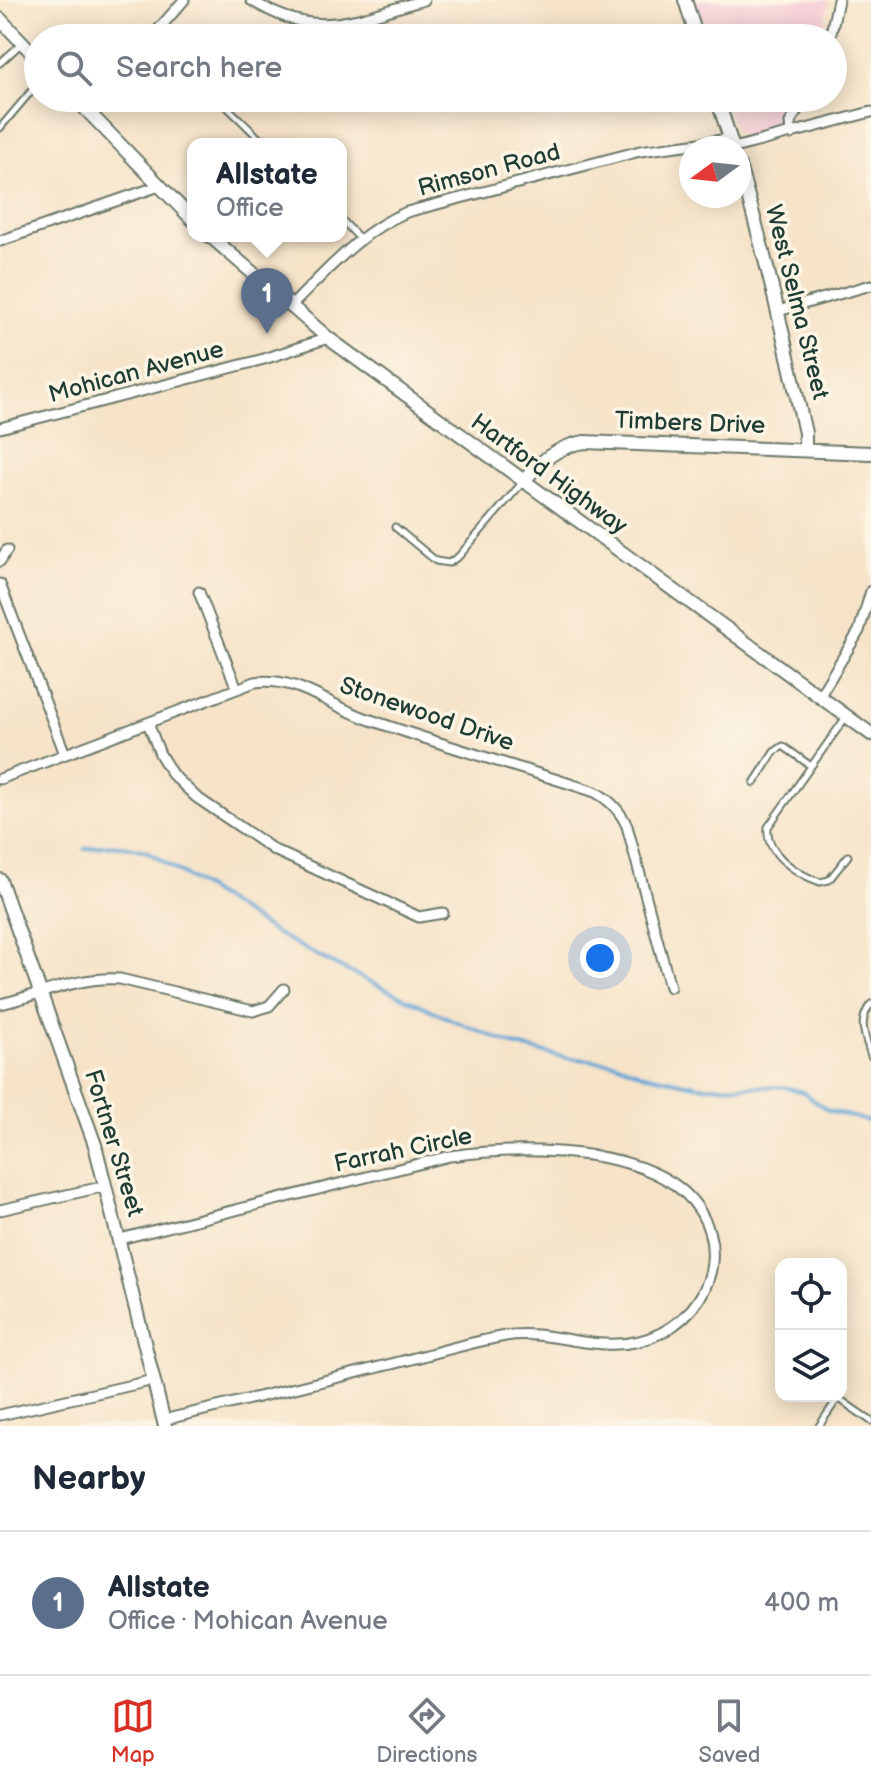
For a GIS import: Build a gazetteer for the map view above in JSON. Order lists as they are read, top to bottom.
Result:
{
  "streets": {
    "street": [
      "Rimson Road",
      "West Selma Street",
      "Mohican Avenue",
      "Timbers Drive",
      "Hartford Highway",
      "Stonewood Drive",
      "Fortner Street",
      "Farrah Circle"
    ]
  },
  "crossings": [
    ["Rimson Road", "Hartford Highway"],
    ["West Selma Street", "Timbers Drive"],
    ["Mohican Avenue", "Hartford Highway"],
    ["Timbers Drive", "Hartford Highway"],
    ["Fortner Street", "Farrah Circle"]
  ],
  "north": "left",
  "page": {
    "search": "Search here",
    "popup": ["Allstate", "Office"],
    "pins": "1",
    "heading": "Nearby",
    "list": [
      {
        "mark": "1",
        "name": "Allstate",
        "note": "Office · Mohican Avenue",
        "value": "400 m"
      }
    ],
    "nav": ["Map", "Directions", "Saved"]
  }
}
